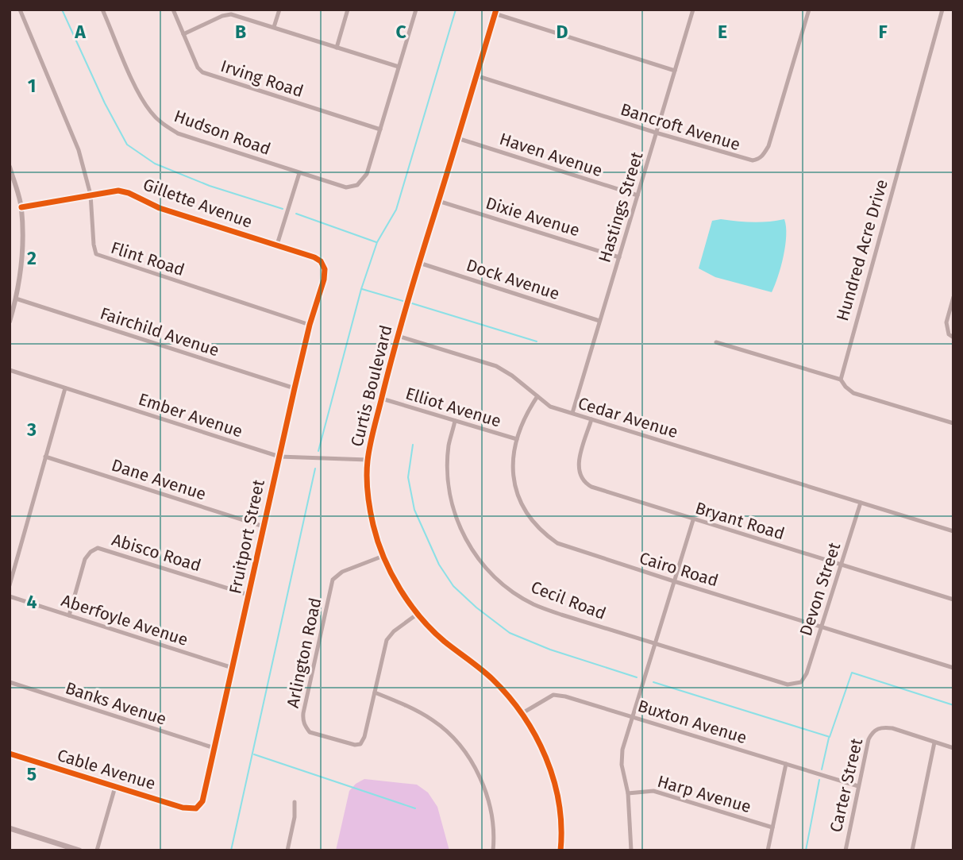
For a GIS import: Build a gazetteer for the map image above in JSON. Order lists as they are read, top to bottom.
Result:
{
  "streets": {
    "street": [
      "Irving Road",
      "Bancroft Avenue",
      "Hudson Road",
      "Haven Avenue",
      "Gillette Avenue",
      "Hastings Street",
      "Dixie Avenue",
      "Hundred Acre Drive",
      "Flint Road",
      "Dock Avenue",
      "Fairchild Avenue",
      "Curtis Boulevard",
      "Elliot Avenue",
      "Ember Avenue",
      "Cedar Avenue",
      "Dane Avenue",
      "Bryant Road",
      "Fruitport Street",
      "Abisco Road",
      "Cairo Road",
      "Devon Street",
      "Cecil Road",
      "Aberfoyle Avenue",
      "Arlington Road",
      "Banks Avenue",
      "Buxton Avenue",
      "Cable Avenue",
      "Carter Street",
      "Harp Avenue"
    ]
  },
  "crossings": [
    ["Irving Road", "Hudson Road"],
    ["Bancroft Avenue", "Hastings Street"],
    ["Bancroft Avenue", "Curtis Boulevard"],
    ["Haven Avenue", "Hastings Street"],
    ["Haven Avenue", "Curtis Boulevard"],
    ["Gillette Avenue", "Flint Road"],
    ["Gillette Avenue", "Fruitport Street"],
    ["Hastings Street", "Dixie Avenue"],
    ["Hastings Street", "Dock Avenue"],
    ["Hastings Street", "Cedar Avenue"],
    ["Dixie Avenue", "Curtis Boulevard"],
    ["Flint Road", "Fruitport Street"],
    ["Dock Avenue", "Curtis Boulevard"],
    ["Fairchild Avenue", "Fruitport Street"],
    ["Curtis Boulevard", "Elliot Avenue"],
    ["Curtis Boulevard", "Ember Avenue"],
    ["Curtis Boulevard", "Cedar Avenue"],
    ["Curtis Boulevard", "Arlington Road"],
    ["Curtis Boulevard", "Buxton Avenue"],
    ["Elliot Avenue", "Cairo Road"],
    ["Elliot Avenue", "Cecil Road"],
    ["Ember Avenue", "Fruitport Street"],
    ["Cedar Avenue", "Bryant Road"],
    ["Cedar Avenue", "Cairo Road"],
    ["Cedar Avenue", "Devon Street"],
    ["Dane Avenue", "Fruitport Street"],
    ["Bryant Road", "Devon Street"],
    ["Fruitport Street", "Abisco Road"],
    ["Fruitport Street", "Aberfoyle Avenue"],
    ["Fruitport Street", "Banks Avenue"],
    ["Fruitport Street", "Cable Avenue"],
    ["Abisco Road", "Aberfoyle Avenue"],
    ["Cairo Road", "Devon Street"],
    ["Devon Street", "Cecil Road"],
    ["Buxton Avenue", "Carter Street"]
  ],
  "grid": {
    "columns": [
      "A",
      "B",
      "C",
      "D",
      "E",
      "F"
    ],
    "rows": [
      "1",
      "2",
      "3",
      "4",
      "5"
    ]
  }
}
